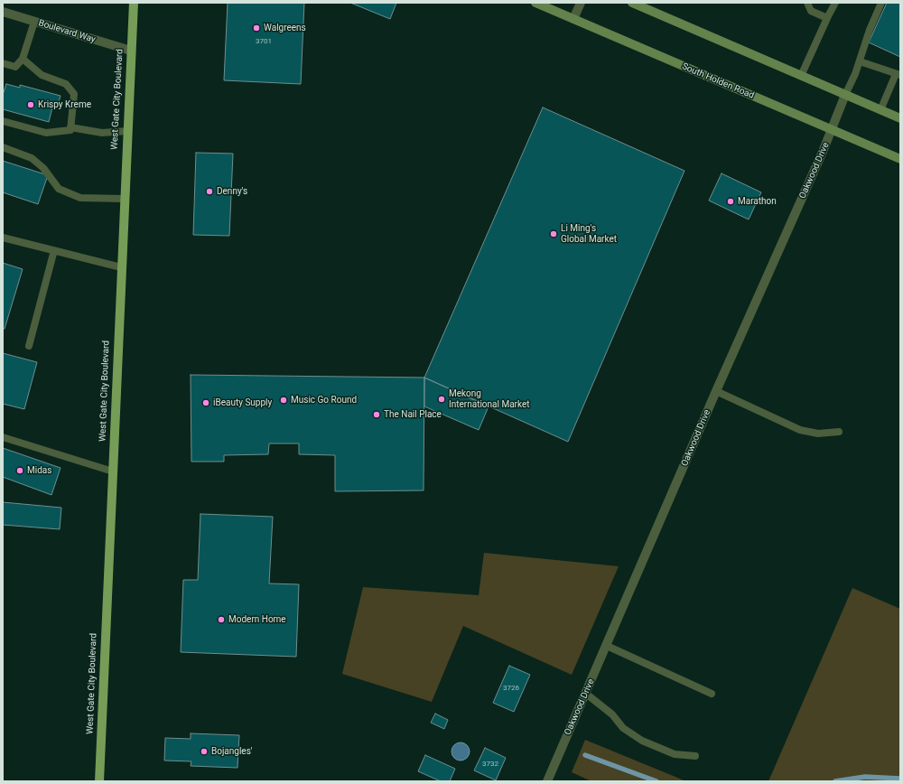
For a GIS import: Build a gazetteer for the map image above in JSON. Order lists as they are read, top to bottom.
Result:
{
  "streets": {
    "main road": ["South Holden Road", "West Gate City Boulevard"],
    "street": ["Boulevard Way", "Oakwood Drive"]
  },
  "crossings": [
    ["Boulevard Way", "West Gate City Boulevard"],
    ["South Holden Road", "Oakwood Drive"]
  ],
  "places": [
    "Walgreens",
    "Krispy Kreme",
    "Denny's",
    "Marathon",
    "Li Ming's Global Market",
    "Mekong International Market",
    "Music Go Round",
    "iBeauty Supply",
    "The Nail Place",
    "Midas",
    "Modern Home",
    "Bojangles'"
  ],
  "house_numbers": ["3701", "3726", "3732"]
}
